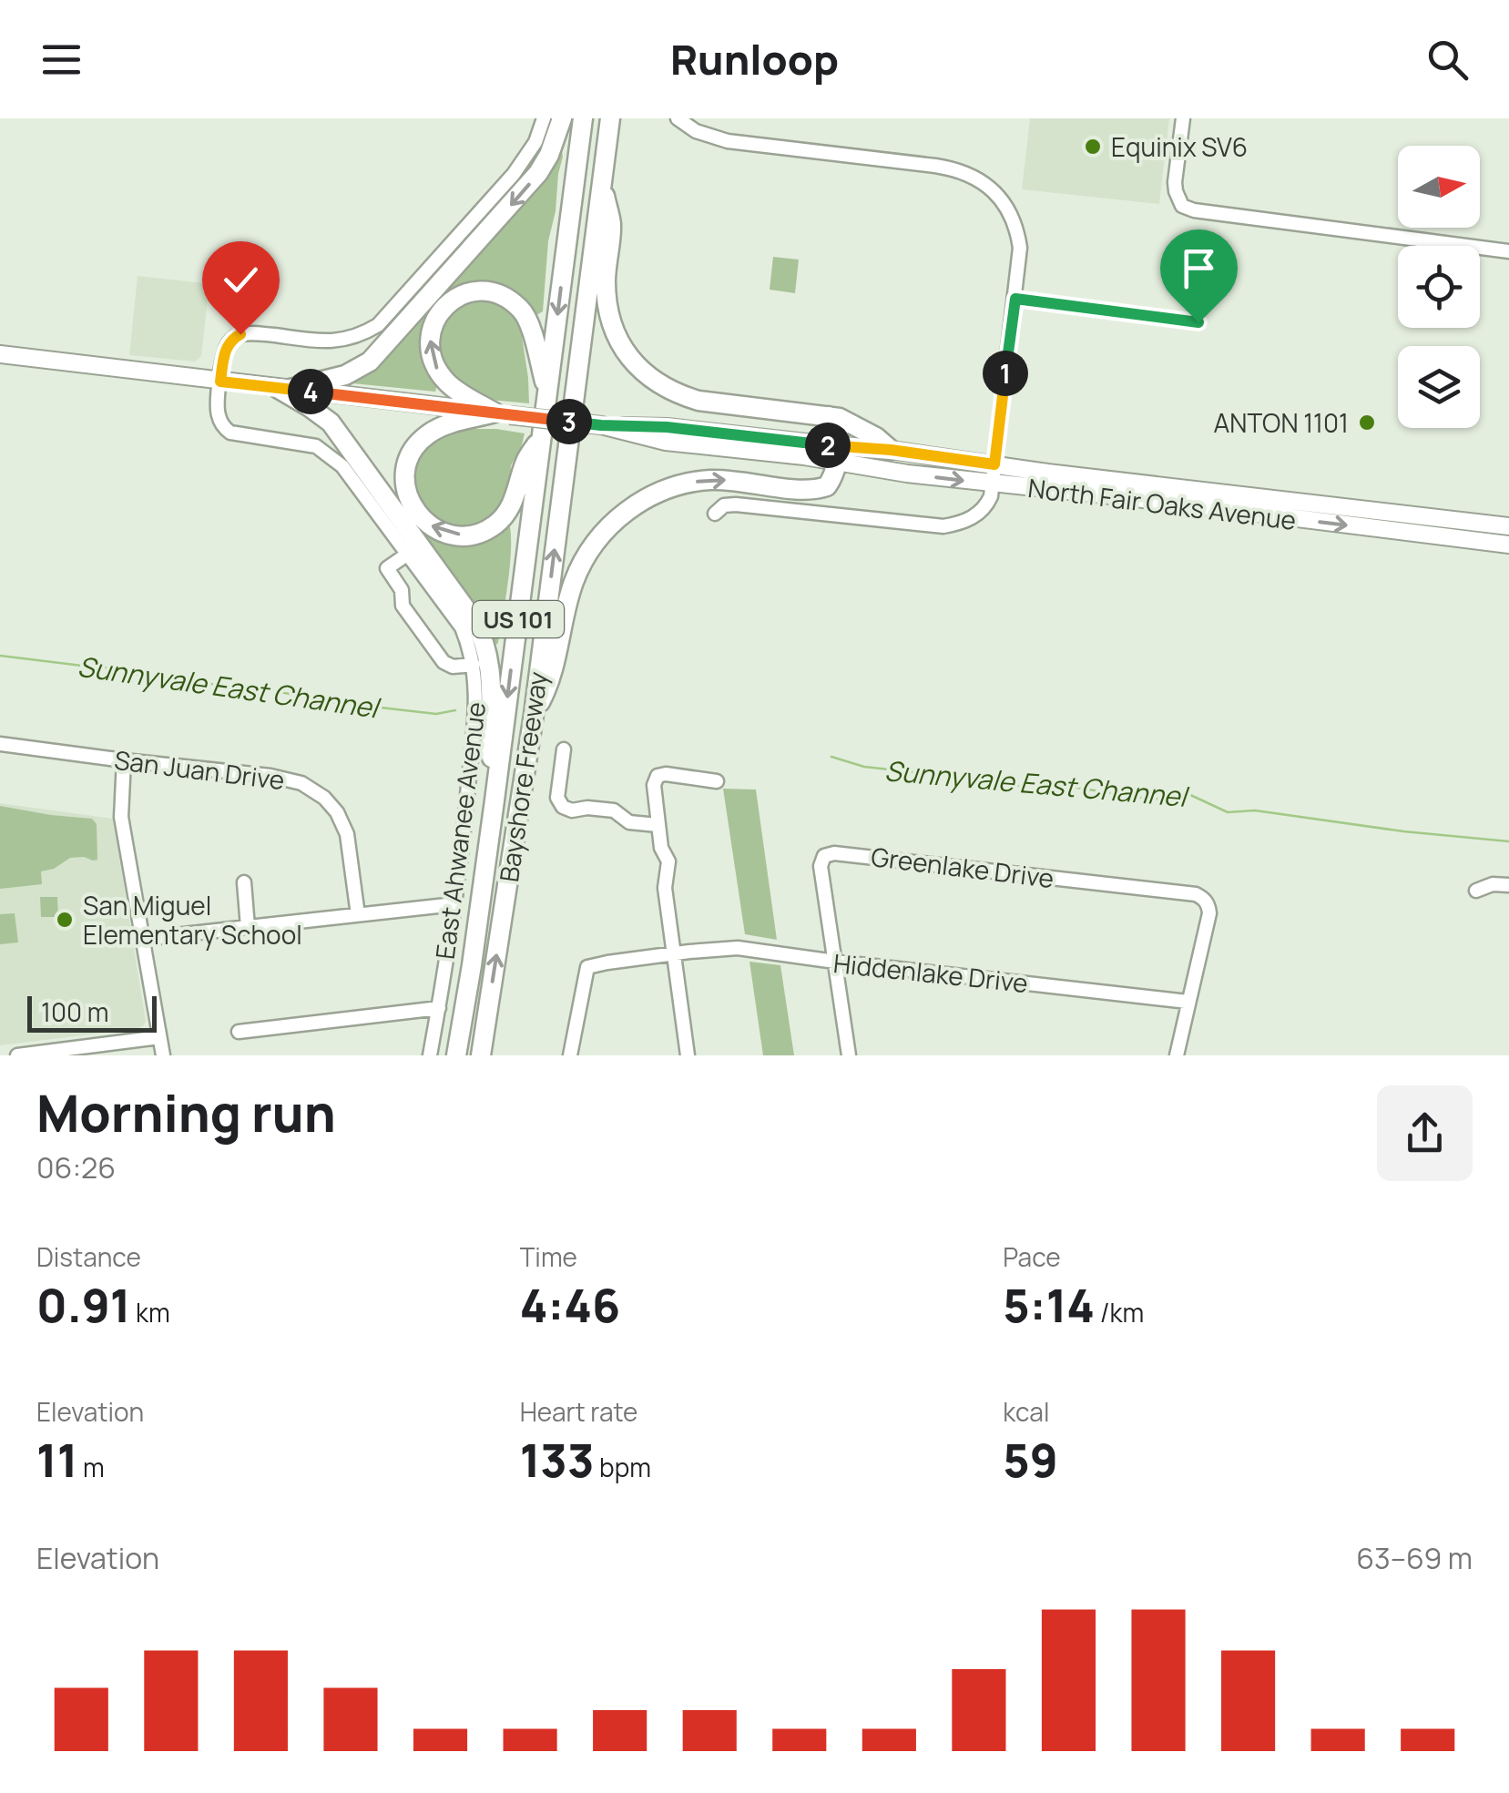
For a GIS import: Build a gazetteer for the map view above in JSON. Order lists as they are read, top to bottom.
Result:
{
  "streets": {
    "highway": ["US 101", "Bayshore Freeway"],
    "main road": ["North Fair Oaks Avenue"],
    "street": [
      "San Juan Drive",
      "East Ahwanee Avenue",
      "Greenlake Drive",
      "Hiddenlake Drive"
    ]
  },
  "crossings": [
    ["North Fair Oaks Avenue", "East Ahwanee Avenue"],
    ["Greenlake Drive", "Hiddenlake Drive"]
  ],
  "water": ["Sunnyvale East Channel"],
  "places": ["Equinix SV6", "ANTON 1101", "San Miguel Elementary School"],
  "scale_bar": "100 m",
  "north": "right",
  "page": {
    "header": "Runloop",
    "pins": [
      "1",
      "4",
      "3",
      "2"
    ],
    "scale": "100 m",
    "heading": ["Morning run", "06:26"],
    "stats": [
      ["Distance", "0.91 km"],
      ["Time", "4:46"],
      ["Pace", "5:14 /km"],
      ["Elevation", "11 m"],
      ["Heart rate", "133 bpm"],
      ["kcal", "59"]
    ],
    "chart": ["Elevation", "63–69 m"]
  }
}
